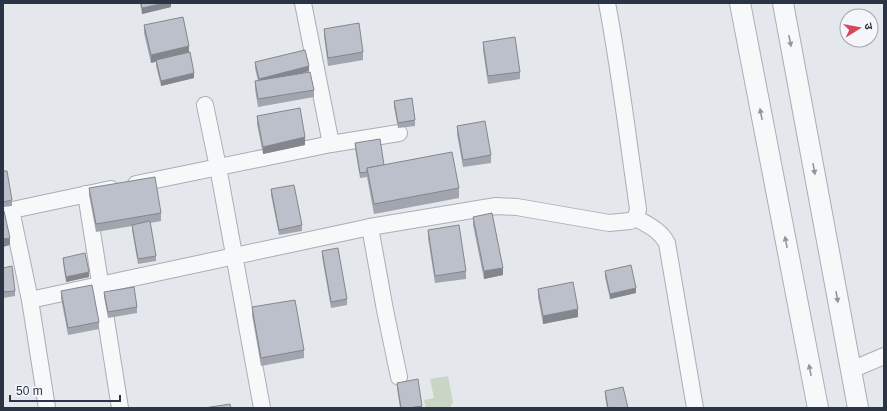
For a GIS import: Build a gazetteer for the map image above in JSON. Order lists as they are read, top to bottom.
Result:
{
  "scale_bar": "50 m",
  "north": "right"
}
